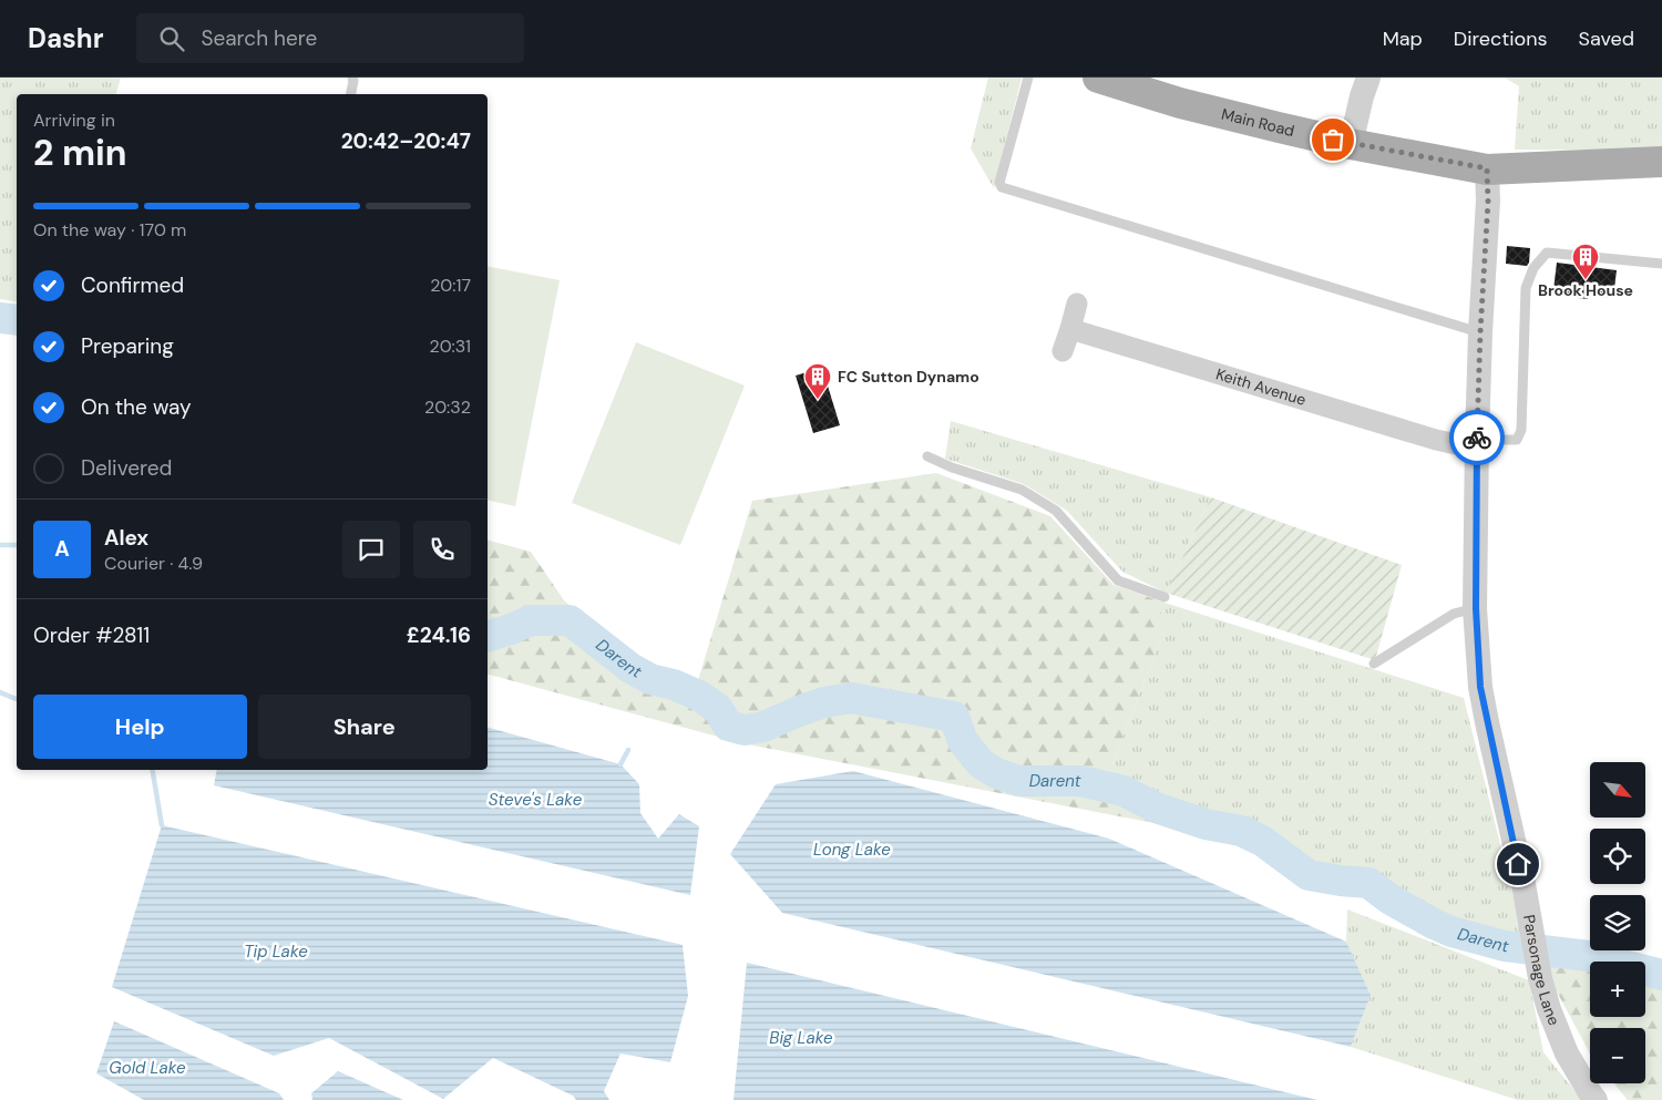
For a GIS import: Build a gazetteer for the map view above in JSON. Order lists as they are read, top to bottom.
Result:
{
  "streets": {
    "main road": ["Main Road"],
    "street": ["Keith Avenue", "Parsonage Lane"]
  },
  "crossings": [
    ["Main Road", "Parsonage Lane"],
    ["Keith Avenue", "Parsonage Lane"]
  ],
  "water": [
    "Darent",
    "Steve's Lake",
    "Long Lake",
    "Tip Lake",
    "Big Lake",
    "Gold Lake"
  ],
  "places": {
    "building": ["Brook House", "FC Sutton Dynamo"]
  },
  "north": "bottom right",
  "page": {
    "header": "Dashr",
    "search": "Search here",
    "nav": ["Map", "Directions", "Saved"],
    "heading": ["2 min", "Arriving in", "20:42–20:47"],
    "panel": [
      "Alex",
      "Courier · 4.9",
      "Order #2811",
      "£24.16"
    ],
    "bar": "On the way · 170 m",
    "list": [
      ["Confirmed", "20:17"],
      ["Preparing", "20:31"],
      ["On the way", "20:32"],
      "Delivered"
    ],
    "round": "A",
    "buttons": ["Help", "Share"],
    "map_buttons": ["+", "−"]
  }
}
